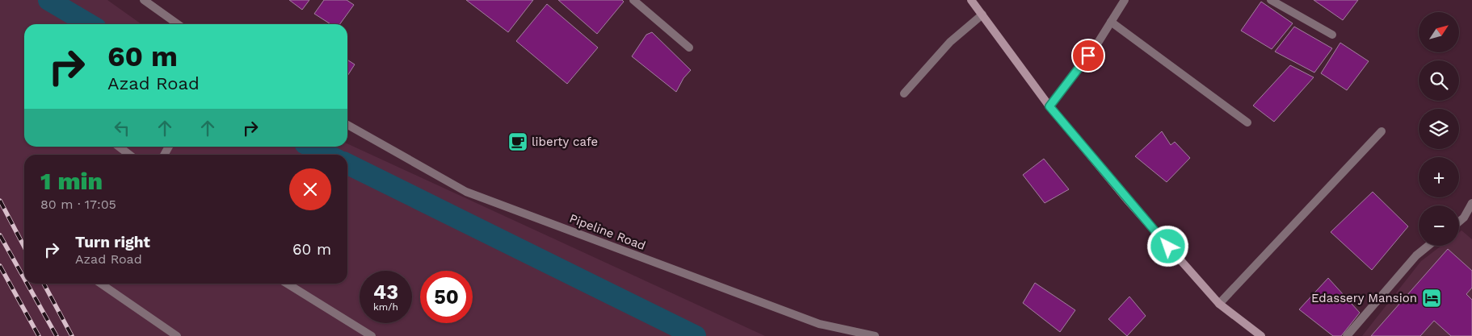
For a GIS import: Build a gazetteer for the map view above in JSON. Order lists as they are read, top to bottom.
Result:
{
  "streets": {
    "street": ["Pipeline Road"]
  },
  "places": {
    "cafe": ["liberty cafe"],
    "hotel": ["Edassery Mansion"]
  },
  "north": "top right",
  "page": {
    "map_buttons": ["+", "−"],
    "turn": ["60 m", "Azad Road"],
    "heading": ["1 min", "80 m · 17:05"],
    "list": [
      {
        "name": "Turn right",
        "note": "Azad Road",
        "value": "60 m"
      }
    ],
    "speed": "43 km/h",
    "limit": "50"
  }
}
